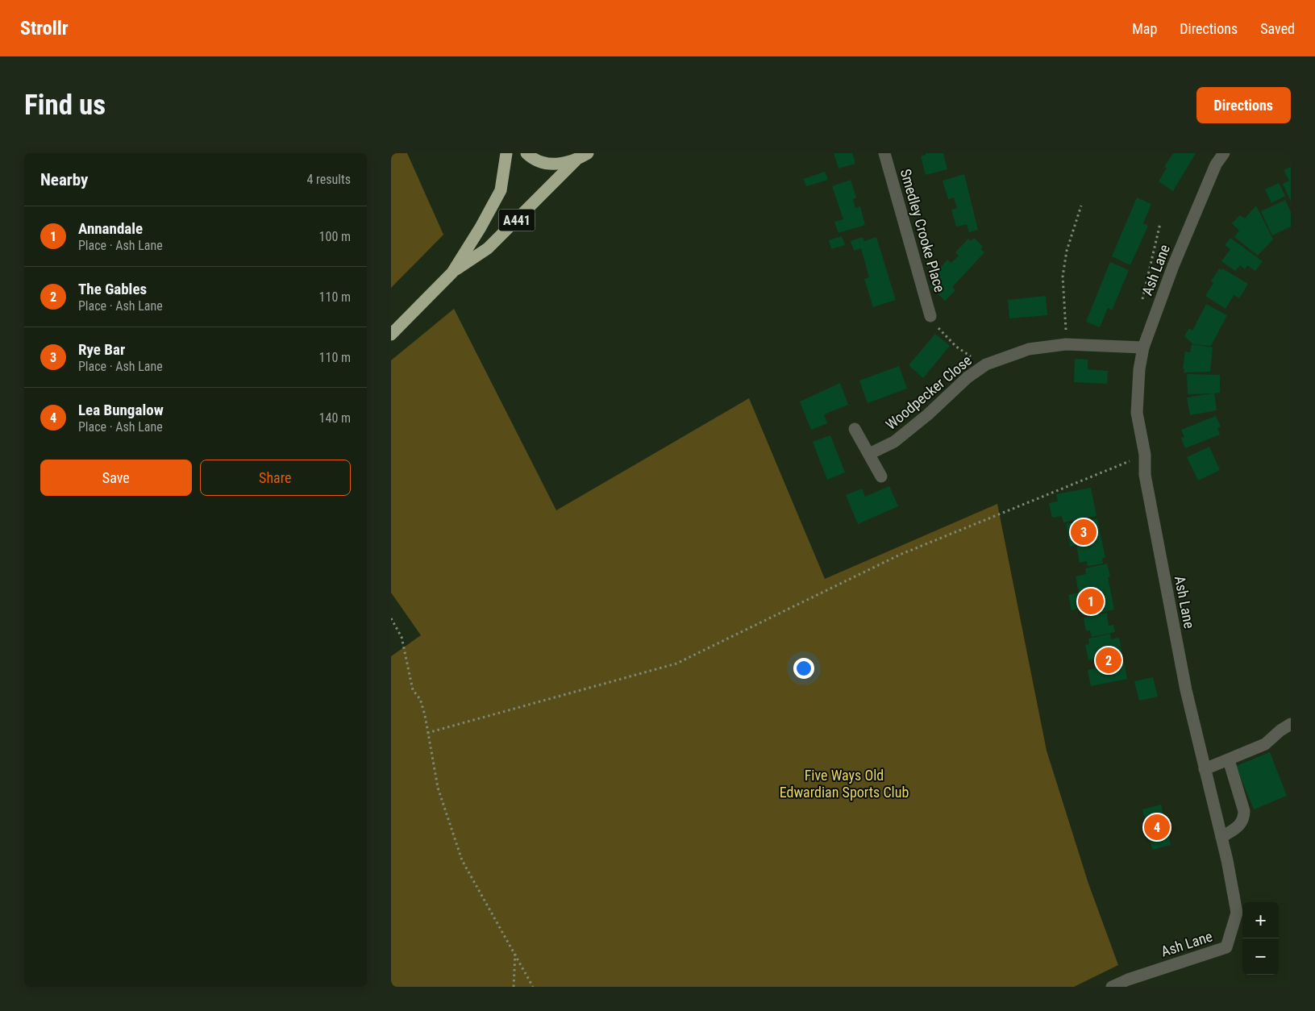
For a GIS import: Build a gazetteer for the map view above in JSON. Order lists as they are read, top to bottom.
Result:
{
  "streets": {
    "highway": ["A441"],
    "street": ["Smedley Crooke Place", "Ash Lane", "Woodpecker Close"]
  },
  "crossings": [
    ["Smedley Crooke Place", "Woodpecker Close"],
    ["Ash Lane", "Woodpecker Close"]
  ],
  "parks": ["Five Ways Old Edwardian Sports Club"],
  "page": {
    "header": "Strollr",
    "nav": ["Map", "Directions", "Saved"],
    "buttons": [
      "Directions",
      ["Save", "Share"]
    ],
    "title": "Find us",
    "heading": ["Nearby", "4 results"],
    "list": [
      {
        "mark": "1",
        "name": "Annandale",
        "note": "Place · Ash Lane",
        "value": "100 m"
      },
      {
        "mark": "2",
        "name": "The Gables",
        "note": "Place · Ash Lane",
        "value": "110 m"
      },
      {
        "mark": "3",
        "name": "Rye Bar",
        "note": "Place · Ash Lane",
        "value": "110 m"
      },
      {
        "mark": "4",
        "name": "Lea Bungalow",
        "note": "Place · Ash Lane",
        "value": "140 m"
      }
    ],
    "pins": [
      "3",
      "1",
      "2",
      "4"
    ],
    "map_buttons": ["+", "−"]
  }
}
